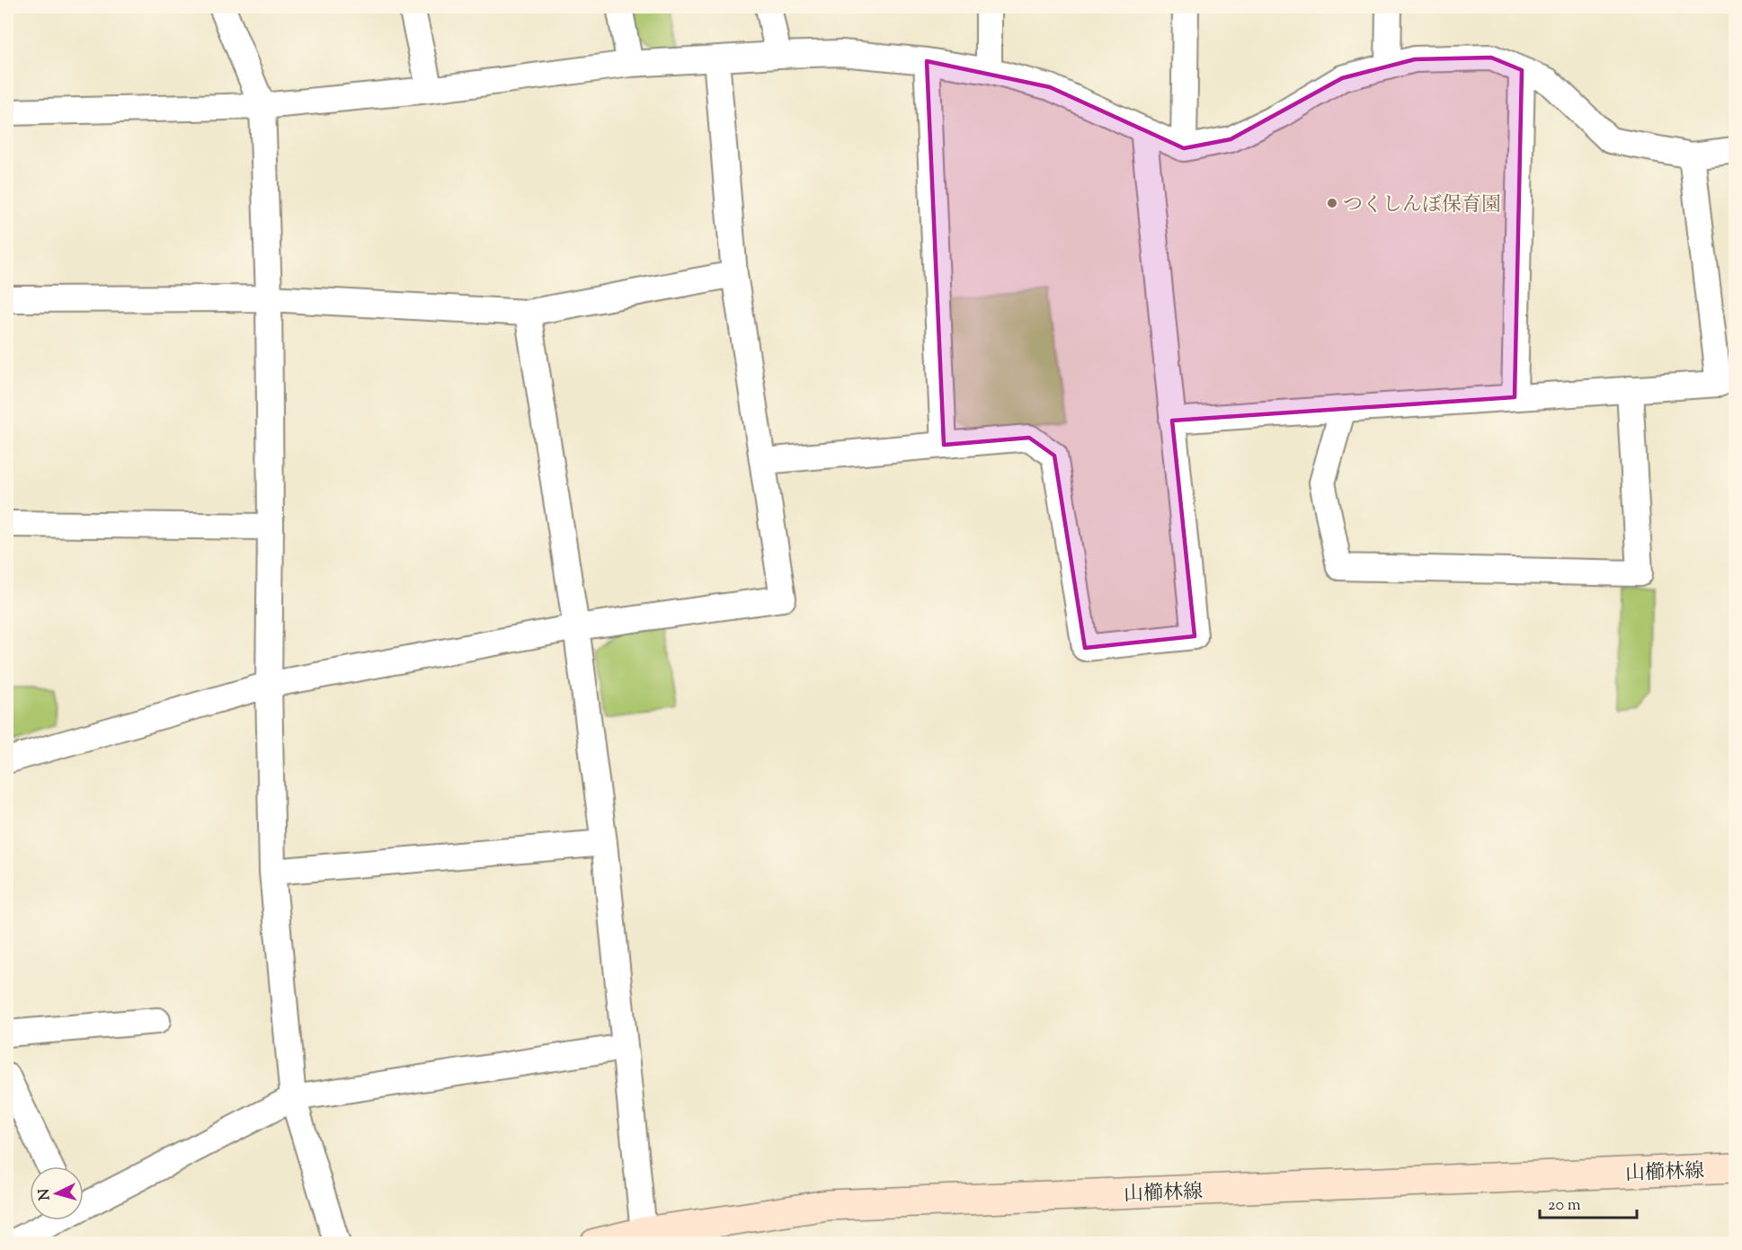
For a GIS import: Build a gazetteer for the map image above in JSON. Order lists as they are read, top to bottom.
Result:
{
  "streets": {
    "main road": ["山櫛林線"]
  },
  "places": ["つくしんぼ保育園"],
  "scale_bar": "20 m",
  "north": "left"
}
